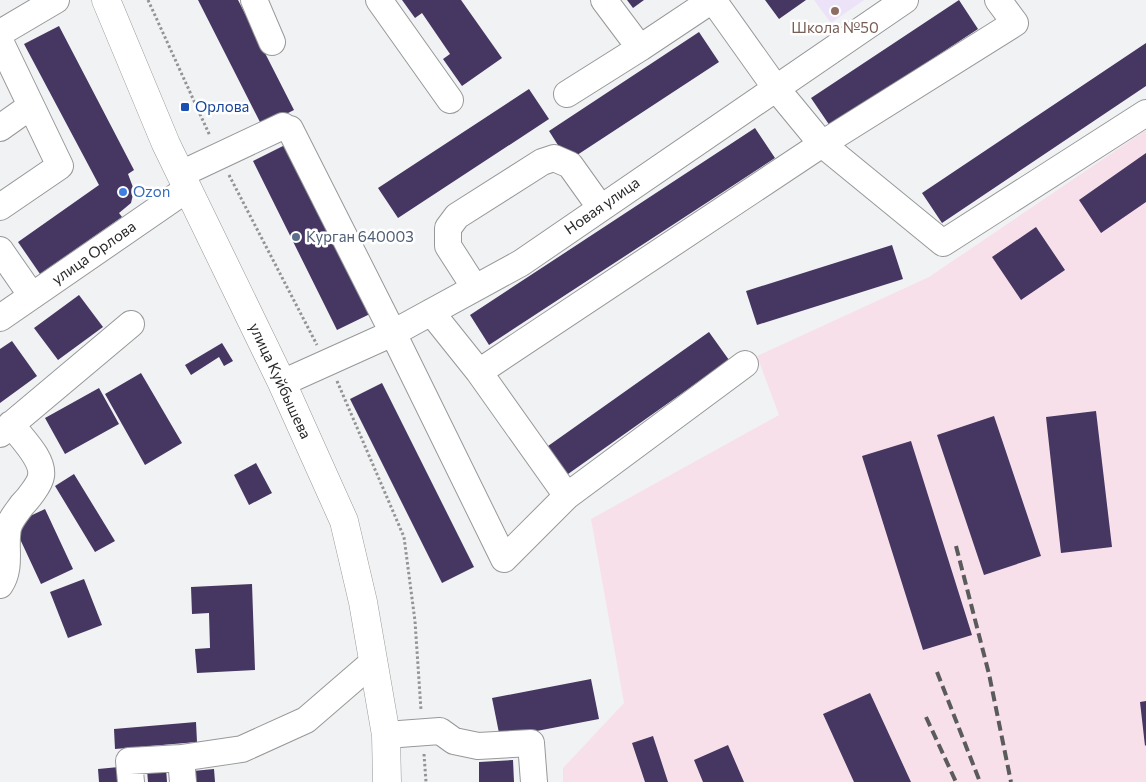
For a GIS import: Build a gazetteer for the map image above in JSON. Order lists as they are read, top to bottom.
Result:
{
  "streets": {
    "main road": ["улица Куйбышева"],
    "street": ["Новая улица", "улица Орлова"]
  },
  "crossings": [
    ["Новая улица", "улица Орлова"],
    ["Новая улица", "улица Куйбышева"],
    ["улица Орлова", "улица Куйбышева"]
  ],
  "places": {
    "other": ["Школа №50", "Ozon", "Курган 640003"],
    "transit": ["Орлова"]
  }
}
